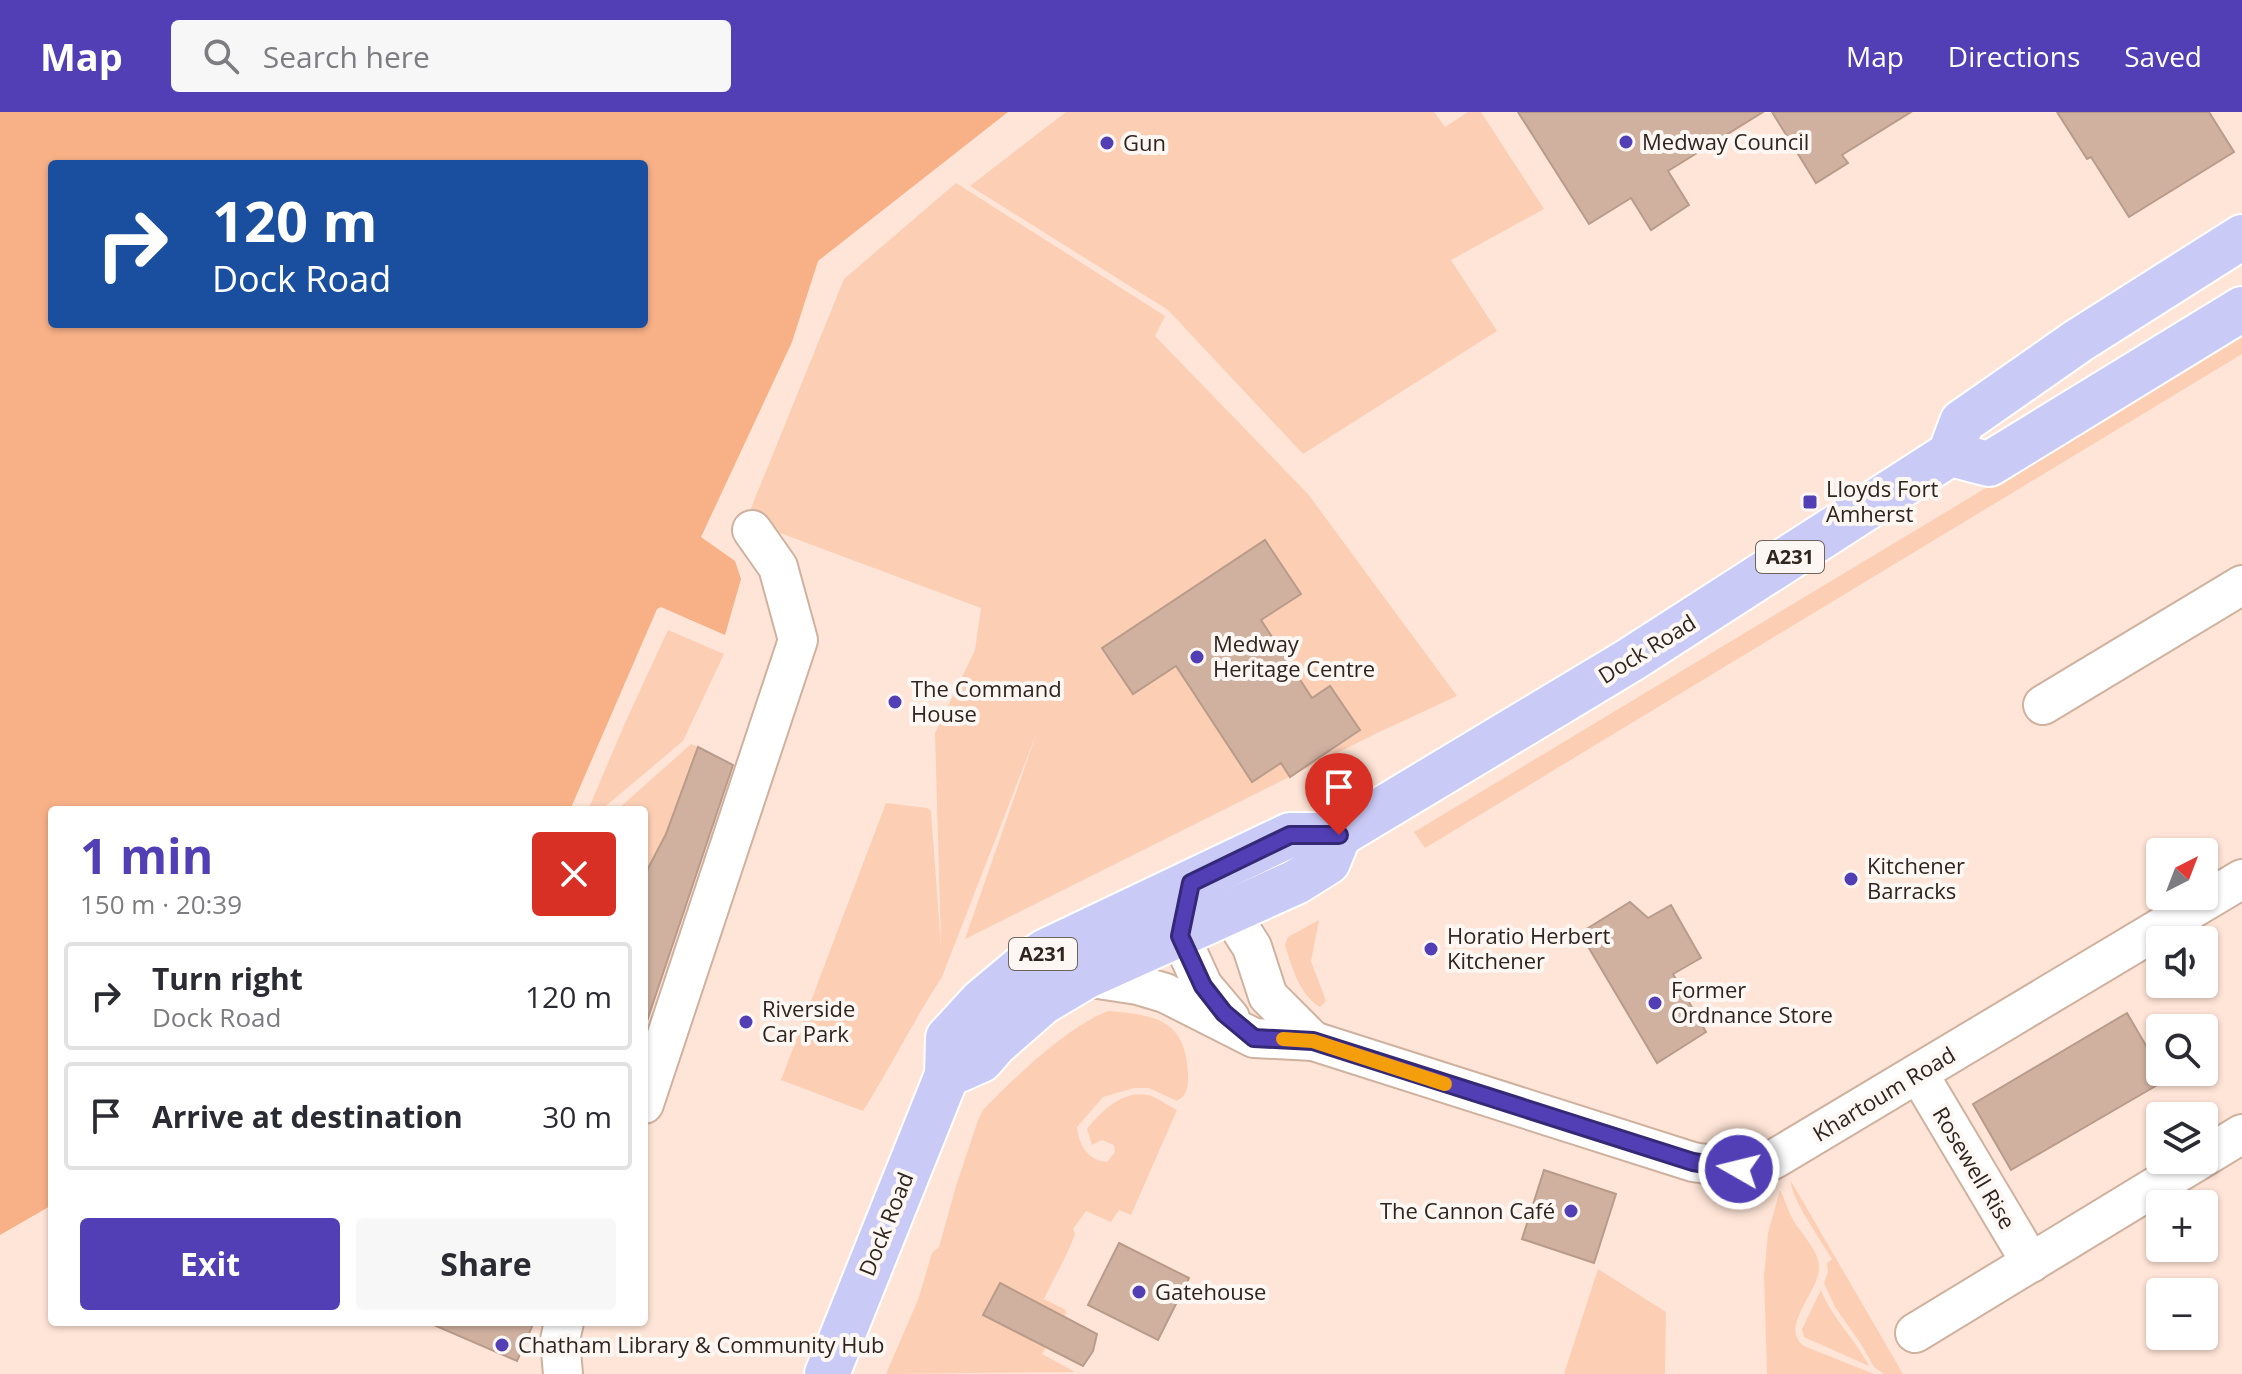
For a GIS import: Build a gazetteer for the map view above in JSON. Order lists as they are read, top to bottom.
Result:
{
  "streets": {
    "main road": ["A231", "Dock Road"],
    "street": ["Khartoum Road", "Rosewell Rise"]
  },
  "crossings": [
    ["Dock Road", "Khartoum Road"],
    ["Khartoum Road", "Rosewell Rise"]
  ],
  "places": {
    "other": [
      "Medway Council",
      "Gun",
      "Medway Heritage Centre",
      "The Command House",
      "Kitchener Barracks",
      "Horatio Herbert Kitchener",
      "Former Ordnance Store",
      "Riverside Car Park",
      "The Cannon Café",
      "Gatehouse",
      "Chatham Library & Community Hub"
    ],
    "transit": ["Lloyds Fort Amherst"]
  },
  "north": "top right",
  "page": {
    "header": "Map",
    "search": "Search here",
    "nav": ["Map", "Directions", "Saved"],
    "turn": ["120 m", "Dock Road"],
    "heading": ["1 min", "150 m · 20:39"],
    "map_buttons": ["+", "−"],
    "list": [
      {
        "name": "Turn right",
        "note": "Dock Road",
        "value": "120 m"
      },
      {
        "name": "Arrive at destination",
        "value": "30 m"
      }
    ],
    "buttons": ["Exit", "Share"]
  }
}
